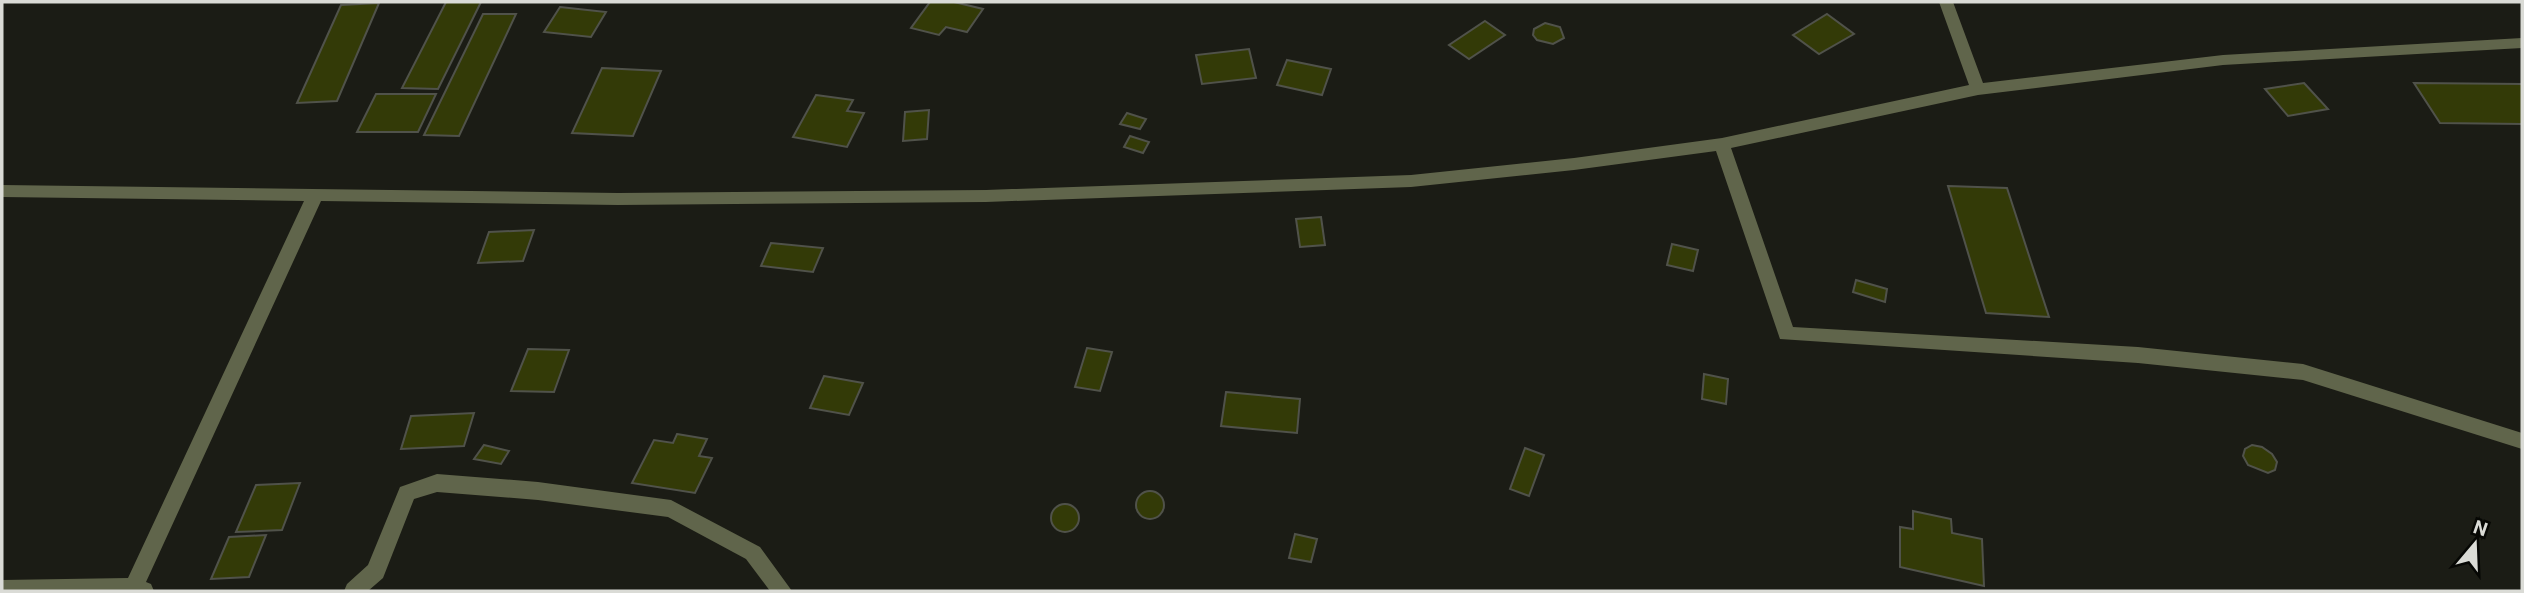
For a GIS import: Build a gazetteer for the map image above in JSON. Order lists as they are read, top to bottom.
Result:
{
  "north": "top"
}
